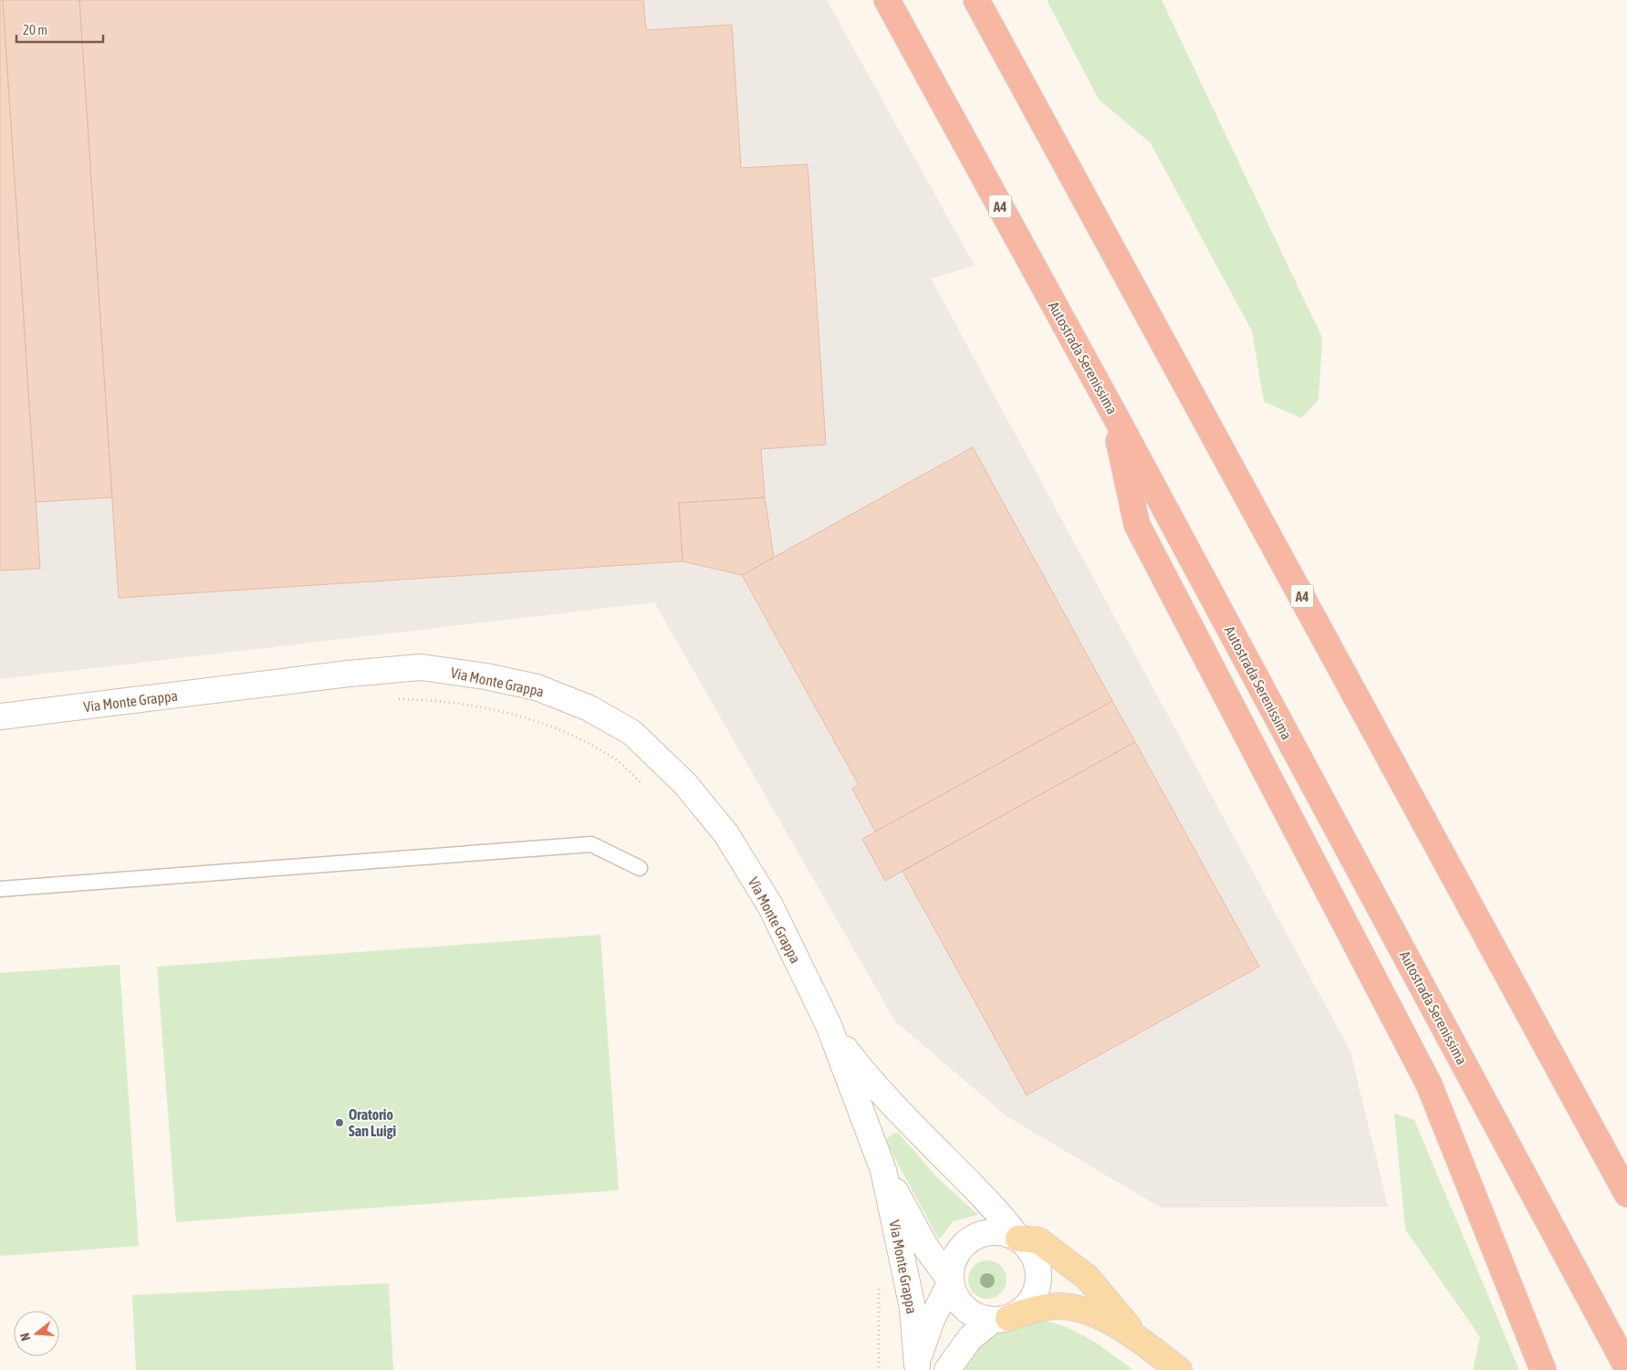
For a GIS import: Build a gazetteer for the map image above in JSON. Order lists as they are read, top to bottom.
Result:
{
  "streets": {
    "highway": ["A4", "Autostrada Serenissima"],
    "street": ["Via Monte Grappa"]
  },
  "places": ["Oratorio San Luigi"],
  "scale_bar": "20 m",
  "north": "left"
}
